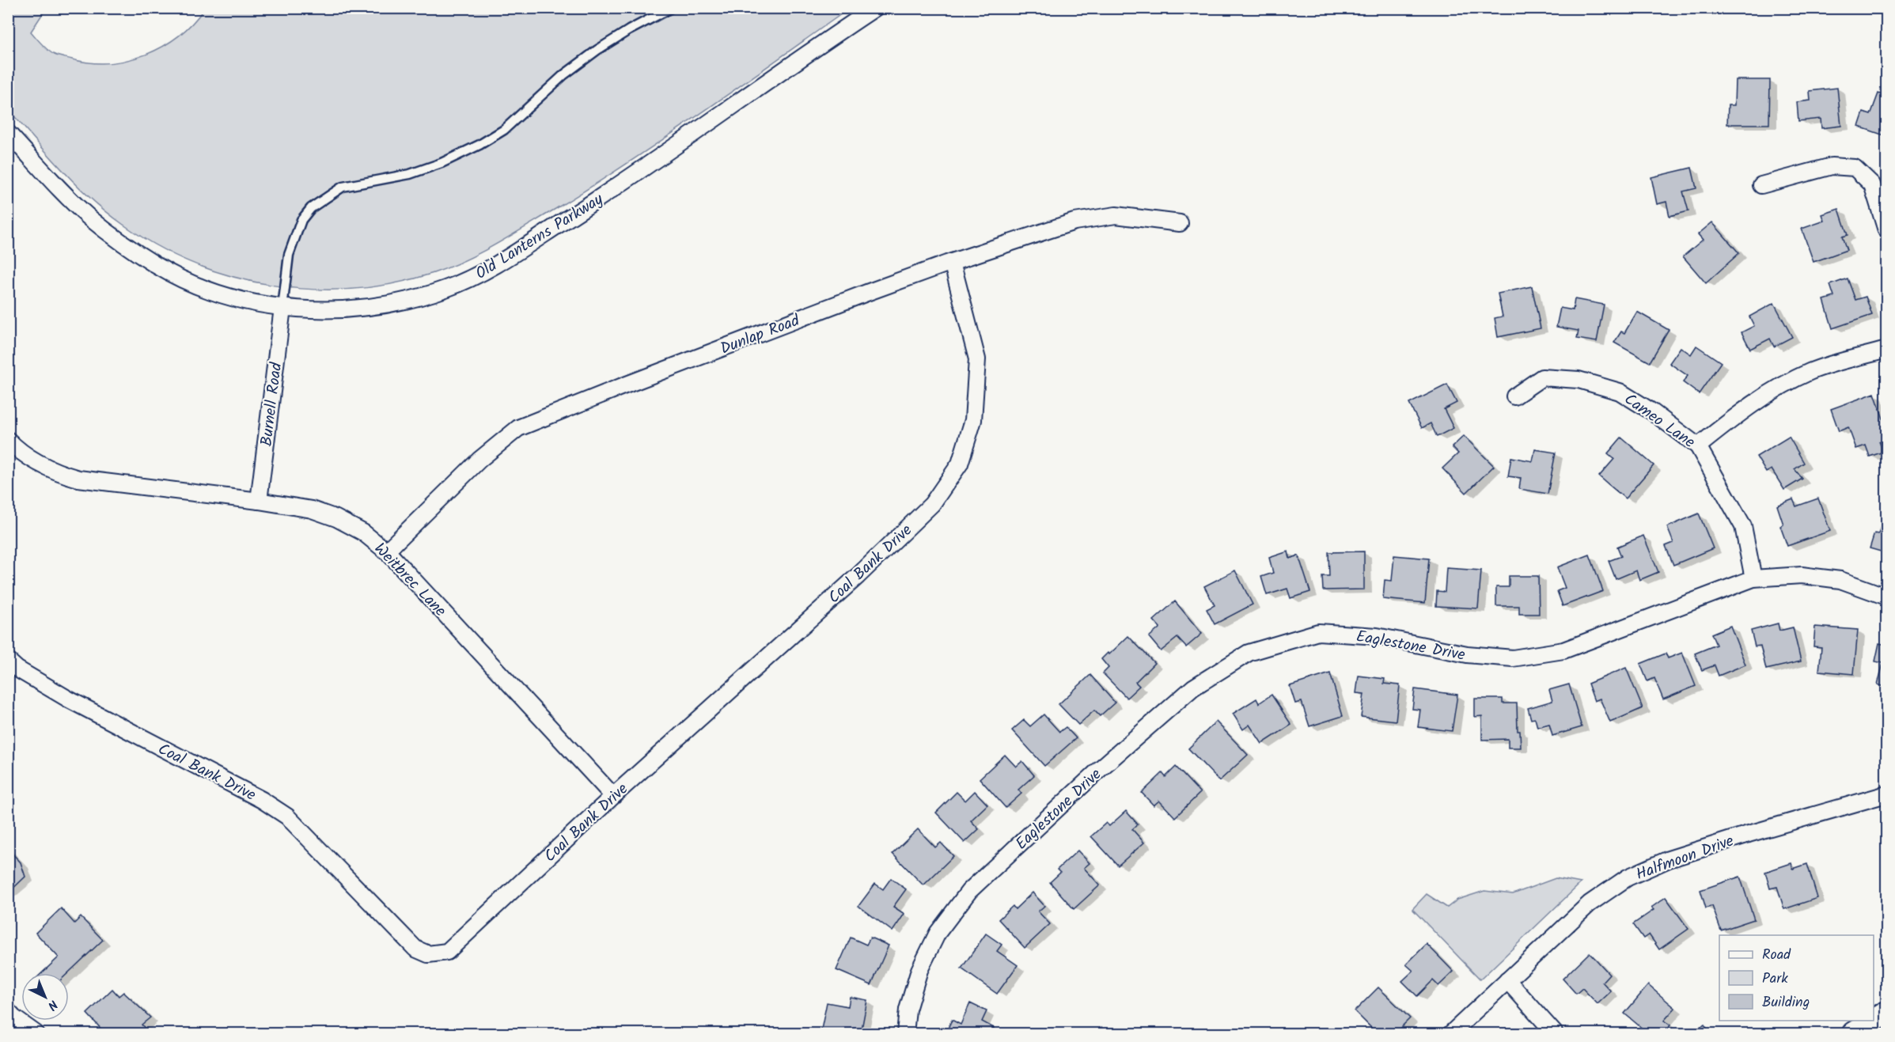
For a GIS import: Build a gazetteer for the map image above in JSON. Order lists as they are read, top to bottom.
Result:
{
  "streets": {
    "street": [
      "Old Lanterns Parkway",
      "Dunlap Road",
      "Burnell Road",
      "Cameo Lane",
      "Coal Bank Drive",
      "Weitbrec Lane",
      "Eaglestone Drive",
      "Halfmoon Drive"
    ]
  },
  "crossings": [
    ["Old Lanterns Parkway", "Burnell Road"],
    ["Dunlap Road", "Coal Bank Drive"],
    ["Dunlap Road", "Weitbrec Lane"],
    ["Burnell Road", "Weitbrec Lane"],
    ["Cameo Lane", "Eaglestone Drive"],
    ["Coal Bank Drive", "Weitbrec Lane"]
  ],
  "legend": ["Road", "Park", "Building"],
  "north": "bottom right"
}
